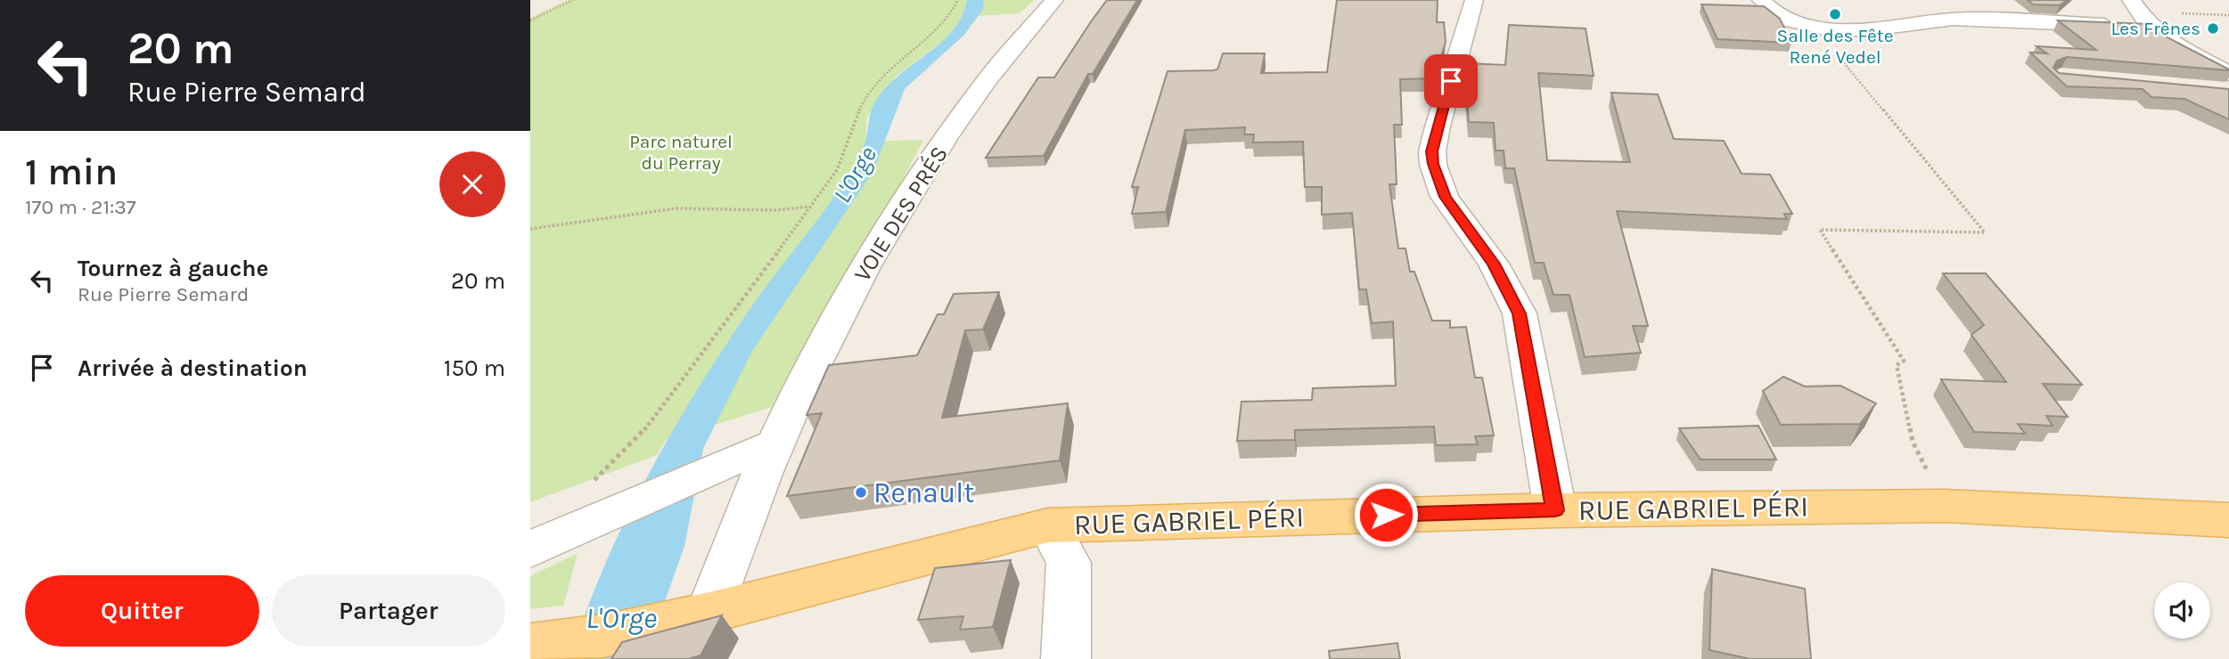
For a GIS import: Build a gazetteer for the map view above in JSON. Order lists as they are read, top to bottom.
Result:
{
  "streets": {
    "main road": ["RUE GABRIEL PÉRI"],
    "street": ["VOIE DES PRÉS"]
  },
  "crossings": [
    ["VOIE DES PRÉS", "RUE GABRIEL PÉRI"]
  ],
  "water": ["L'Orge"],
  "parks": ["Parc naturel du Perray"],
  "places": ["Salle des Fête René Vedel", "Les Frênes", "Renault"],
  "page": {
    "turn": ["20 m", "Rue Pierre Semard"],
    "heading": ["1 min", "170 m · 21:37"],
    "list": [
      {
        "name": "Tournez à gauche",
        "note": "Rue Pierre Semard",
        "value": "20 m"
      },
      {
        "name": "Arrivée à destination",
        "value": "150 m"
      }
    ],
    "buttons": ["Quitter", "Partager"]
  }
}
